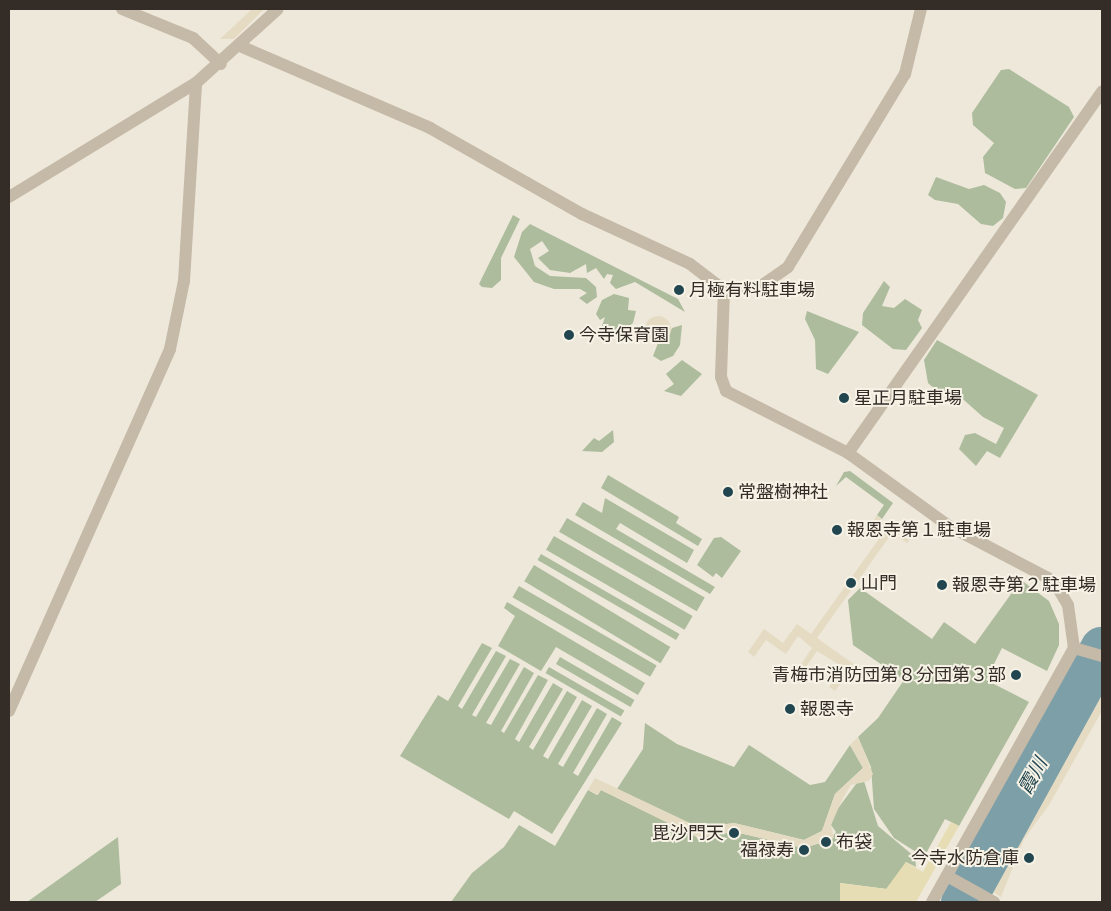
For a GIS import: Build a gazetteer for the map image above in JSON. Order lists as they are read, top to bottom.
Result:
{
  "water": ["霞川"],
  "places": [
    "月極有料駐車場",
    "今寺保育園",
    "星正月駐車場",
    "常盤樹神社",
    "報恩寺第１駐車場",
    "山門",
    "報恩寺第２駐車場",
    "青梅市消防団第８分団第３部",
    "報恩寺",
    "毘沙門天",
    "布袋",
    "福禄寿",
    "今寺水防倉庫"
  ]
}
